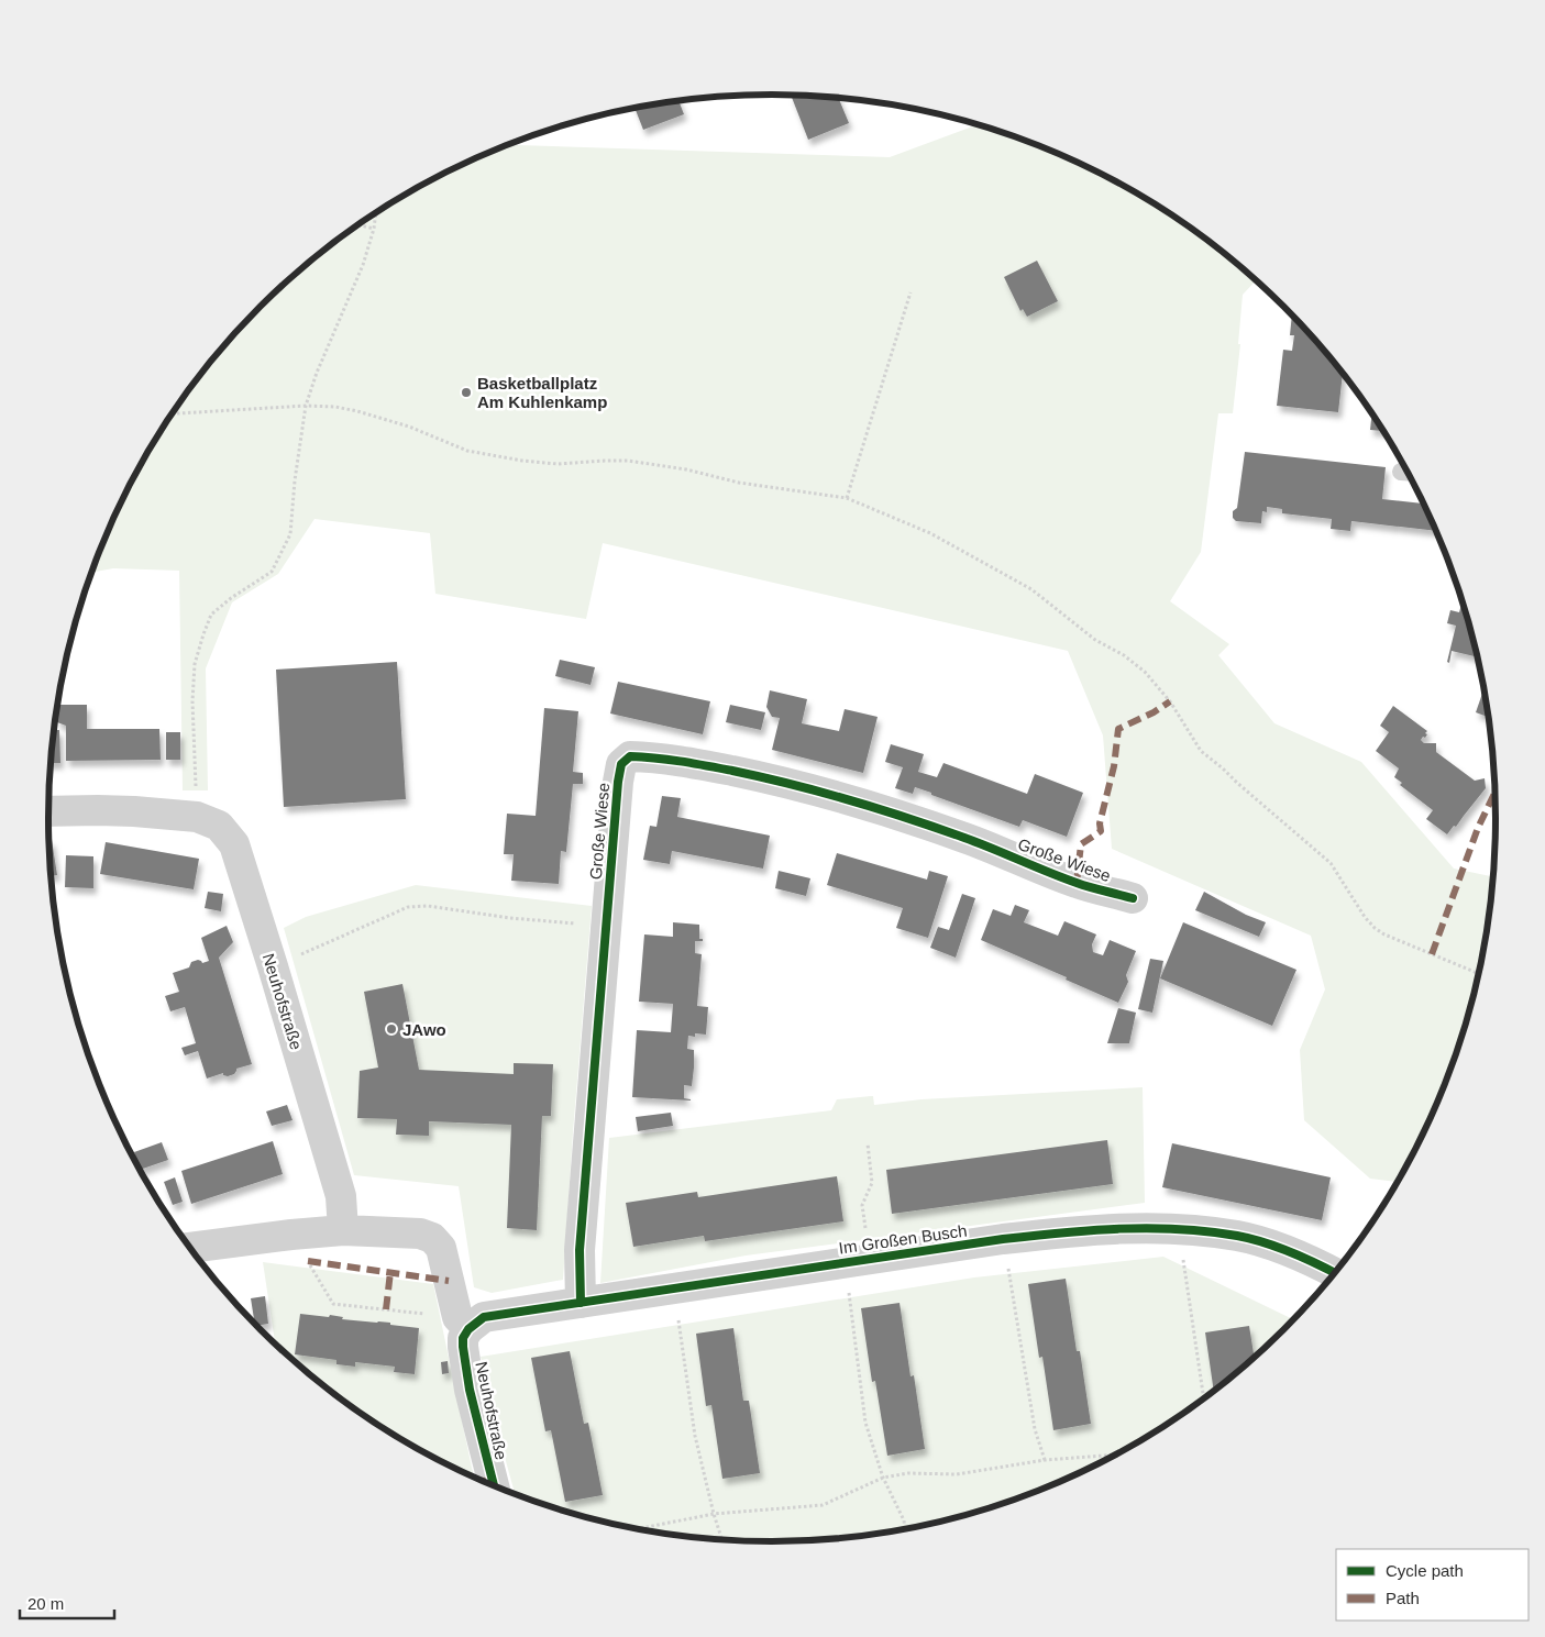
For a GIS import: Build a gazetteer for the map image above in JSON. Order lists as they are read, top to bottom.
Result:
{
  "streets": {
    "street": ["Große Wiese", "Neuhofstraße", "Im Großen Busch"]
  },
  "crossings": [
    ["Große Wiese", "Im Großen Busch"],
    ["Neuhofstraße", "Im Großen Busch"]
  ],
  "places": ["Basketballplatz Am Kuhlenkamp", "JAwo"],
  "legend": ["Cycle path", "Path"],
  "scale_bar": "20 m"
}
